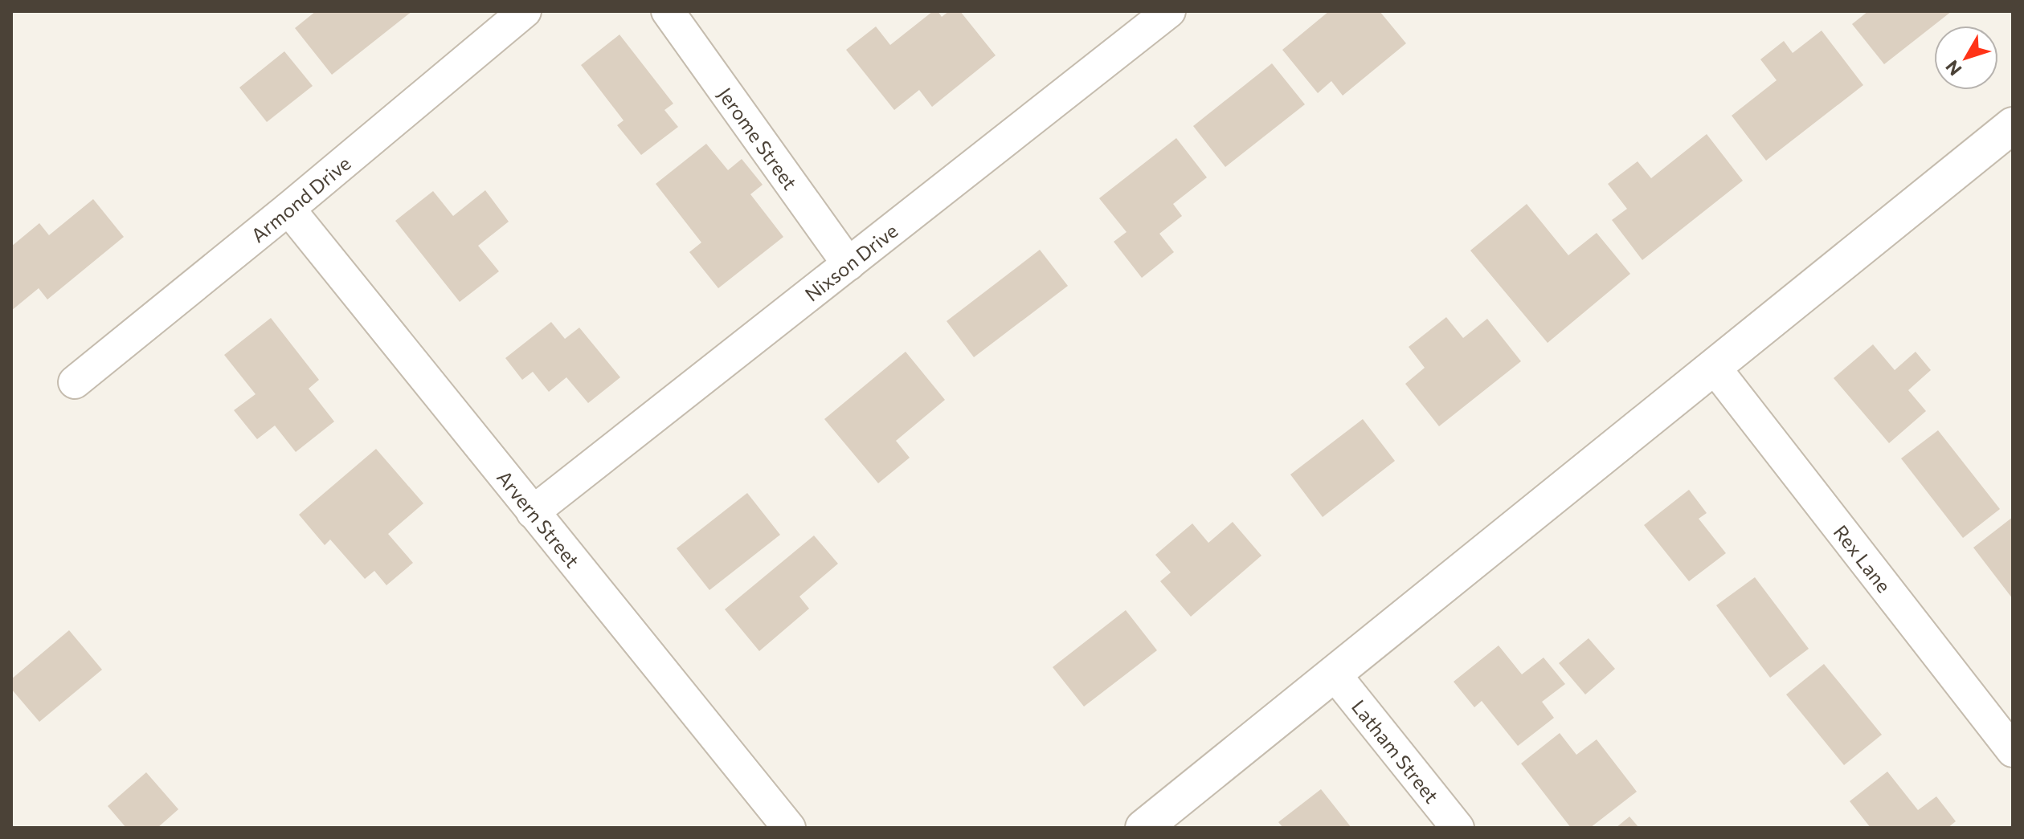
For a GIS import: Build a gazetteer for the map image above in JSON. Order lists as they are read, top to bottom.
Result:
{
  "streets": {
    "street": [
      "Jerome Street",
      "Armond Drive",
      "Nixson Drive",
      "Arvern Street",
      "Rex Lane",
      "Latham Street"
    ]
  },
  "crossings": [
    ["Jerome Street", "Nixson Drive"],
    ["Armond Drive", "Arvern Street"],
    ["Nixson Drive", "Arvern Street"]
  ],
  "north": "bottom left"
}
